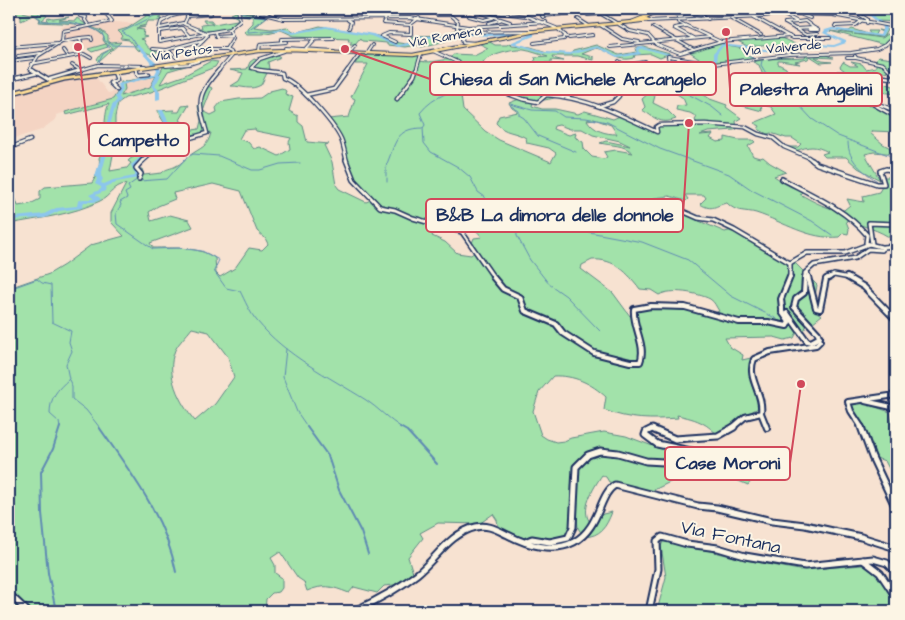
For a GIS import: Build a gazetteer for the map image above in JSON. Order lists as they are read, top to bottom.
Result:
{
  "streets": {
    "main road": ["Via Ramera", "Via Petos"],
    "street": ["Via Valverde", "Via Fontana"]
  },
  "crossings": [
    ["Via Ramera", "Via Petos"]
  ],
  "places": [
    "Palestra Angelini",
    "Campetto",
    "Chiesa di San Michele Arcangelo",
    "B&B La dimora delle donnole",
    "Case Moroni"
  ]
}
